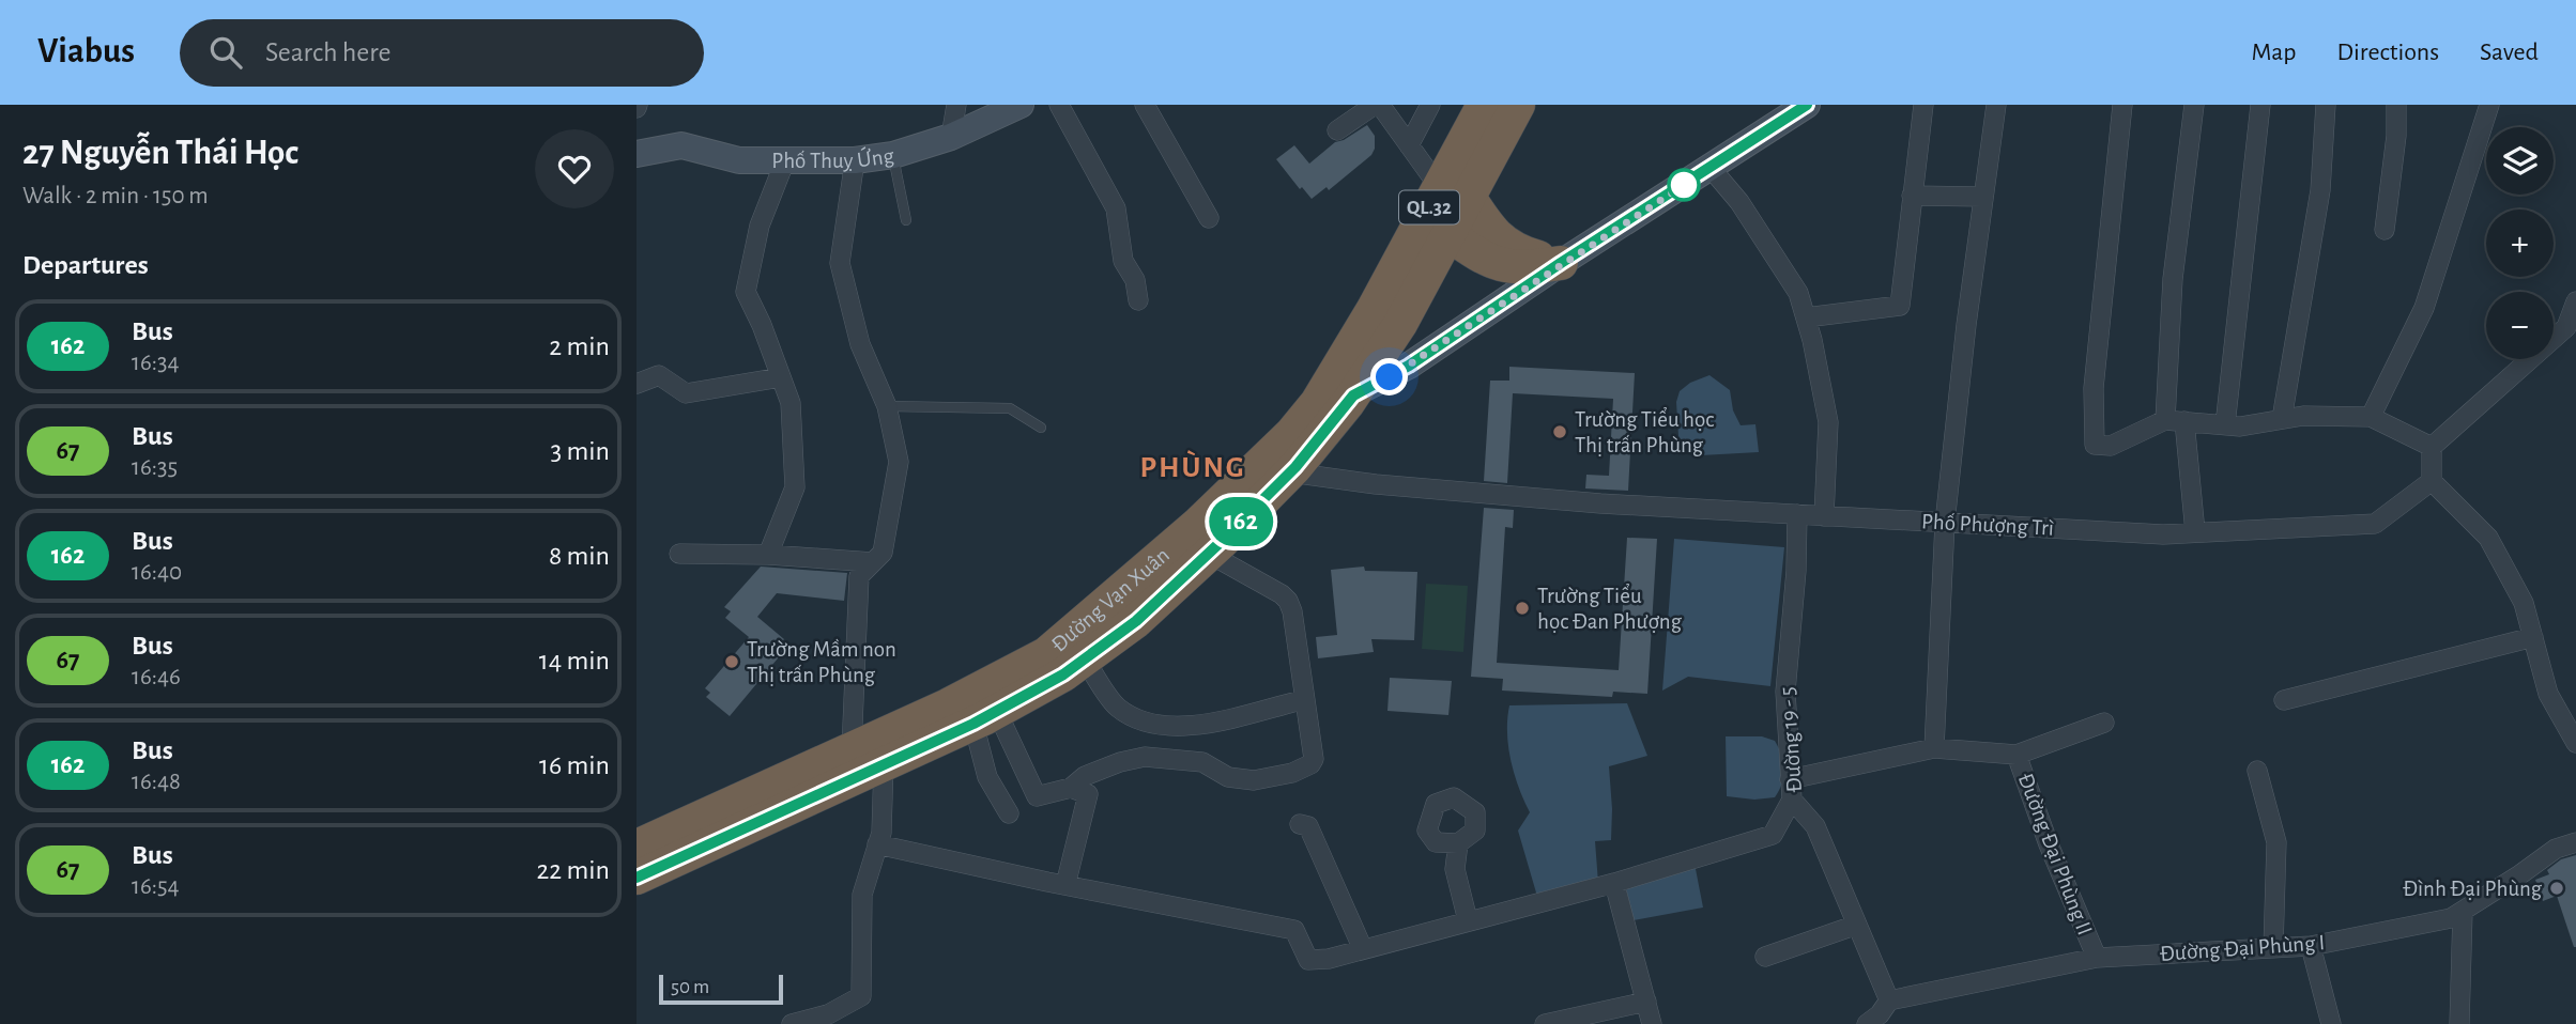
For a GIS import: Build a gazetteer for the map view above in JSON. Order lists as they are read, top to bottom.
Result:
{
  "streets": {
    "highway": ["QL.32", "Đường Vạn Xuân"],
    "main road": ["Phố Thuỵ Ứng"],
    "street": [
      "Phố Phượng Trì",
      "Đường 19 - 5",
      "Đường Đại Phùng II",
      "Đường Đại Phùng I"
    ]
  },
  "crossings": [
    ["QL.32", "Đường Vạn Xuân"],
    ["Phố Phượng Trì", "Đường Vạn Xuân"],
    ["Phố Phượng Trì", "Đường 19 - 5"],
    ["Đường 19 - 5", "Đường Đại Phùng II"],
    ["Đường 19 - 5", "Đường Đại Phùng I"],
    ["Đường Đại Phùng II", "Đường Đại Phùng I"]
  ],
  "districts": ["PHÙNG"],
  "places": [
    "Trường Tiểu học Thị trấn Phùng",
    "Trường Tiểu học Đan Phượng",
    "Trường Mầm non Thị trấn Phùng",
    "Đình Đại Phùng"
  ],
  "lines": ["bus line 162"],
  "scale_bar": "50 m",
  "page": {
    "header": "Viabus",
    "search": "Search here",
    "nav": ["Map", "Directions", "Saved"],
    "heading": [
      ["27 Nguyễn Thái Học", "Walk · 2 min · 150 m"],
      "Departures"
    ],
    "on_map": "162",
    "map_buttons": ["+", "−"],
    "list": [
      {
        "mark": "162",
        "name": "Bus",
        "note": "16:34",
        "value": "2 min"
      },
      {
        "mark": "67",
        "name": "Bus",
        "note": "16:35",
        "value": "3 min"
      },
      {
        "mark": "162",
        "name": "Bus",
        "note": "16:40",
        "value": "8 min"
      },
      {
        "mark": "67",
        "name": "Bus",
        "note": "16:46",
        "value": "14 min"
      },
      {
        "mark": "162",
        "name": "Bus",
        "note": "16:48",
        "value": "16 min"
      },
      {
        "mark": "67",
        "name": "Bus",
        "note": "16:54",
        "value": "22 min"
      }
    ],
    "scale": "50 m"
  }
}
